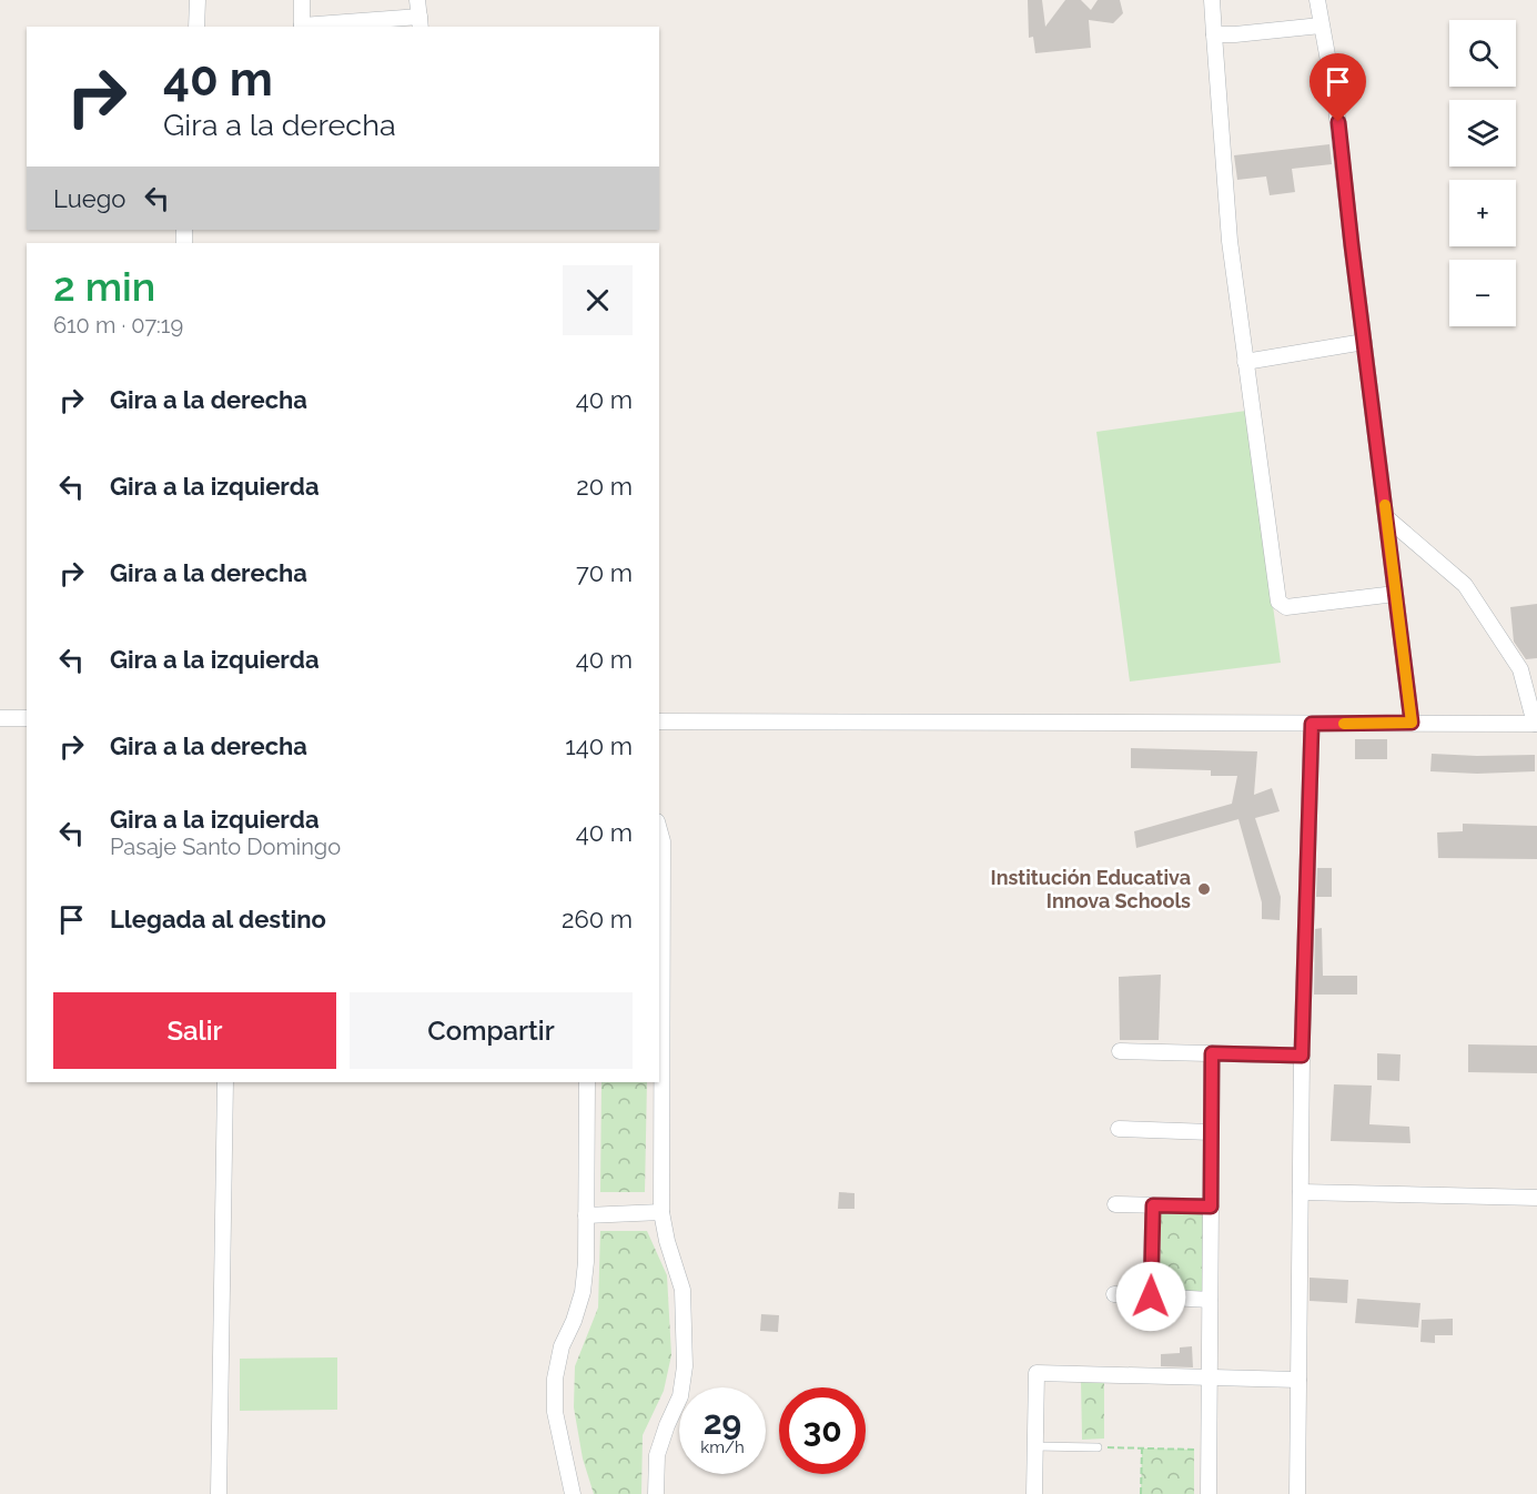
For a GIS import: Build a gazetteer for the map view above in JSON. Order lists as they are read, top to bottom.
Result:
{
  "places": ["Institución Educativa Innova Schools"],
  "page": {
    "map_buttons": ["+", "−"],
    "turn": ["40 m", "Gira a la derecha"],
    "then": "Luego",
    "heading": ["2 min", "610 m · 07:19"],
    "list": [
      {
        "name": "Gira a la derecha",
        "value": "40 m"
      },
      {
        "name": "Gira a la izquierda",
        "value": "20 m"
      },
      {
        "name": "Gira a la derecha",
        "value": "70 m"
      },
      {
        "name": "Gira a la izquierda",
        "value": "40 m"
      },
      {
        "name": "Gira a la derecha",
        "value": "140 m"
      },
      {
        "name": "Gira a la izquierda",
        "note": "Pasaje Santo Domingo",
        "value": "40 m"
      },
      {
        "name": "Llegada al destino",
        "value": "260 m"
      }
    ],
    "buttons": ["Salir", "Compartir"],
    "speed": "29 km/h",
    "limit": "30"
  }
}
